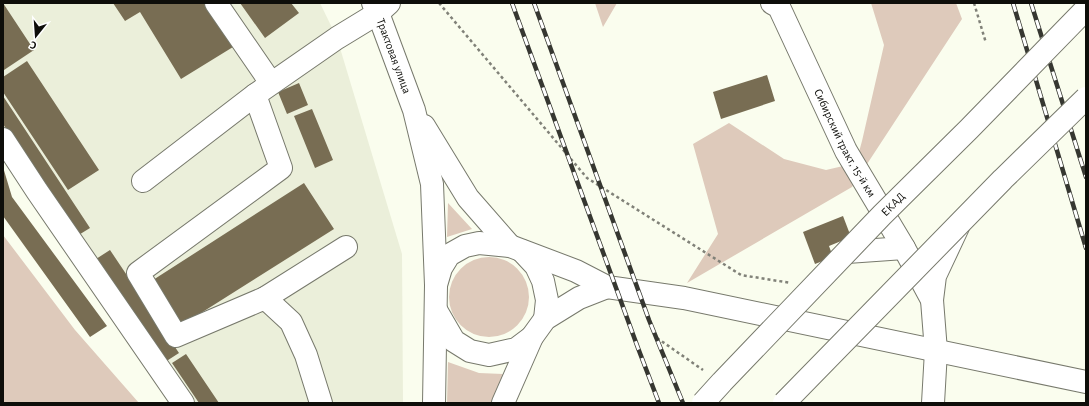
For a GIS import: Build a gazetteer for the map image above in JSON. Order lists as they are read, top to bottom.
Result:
{
  "streets": {
    "main road": ["Трактовая улица", "Сибирский тракт, 15-й км", "ЕКАД"]
  },
  "north": "bottom"
}
